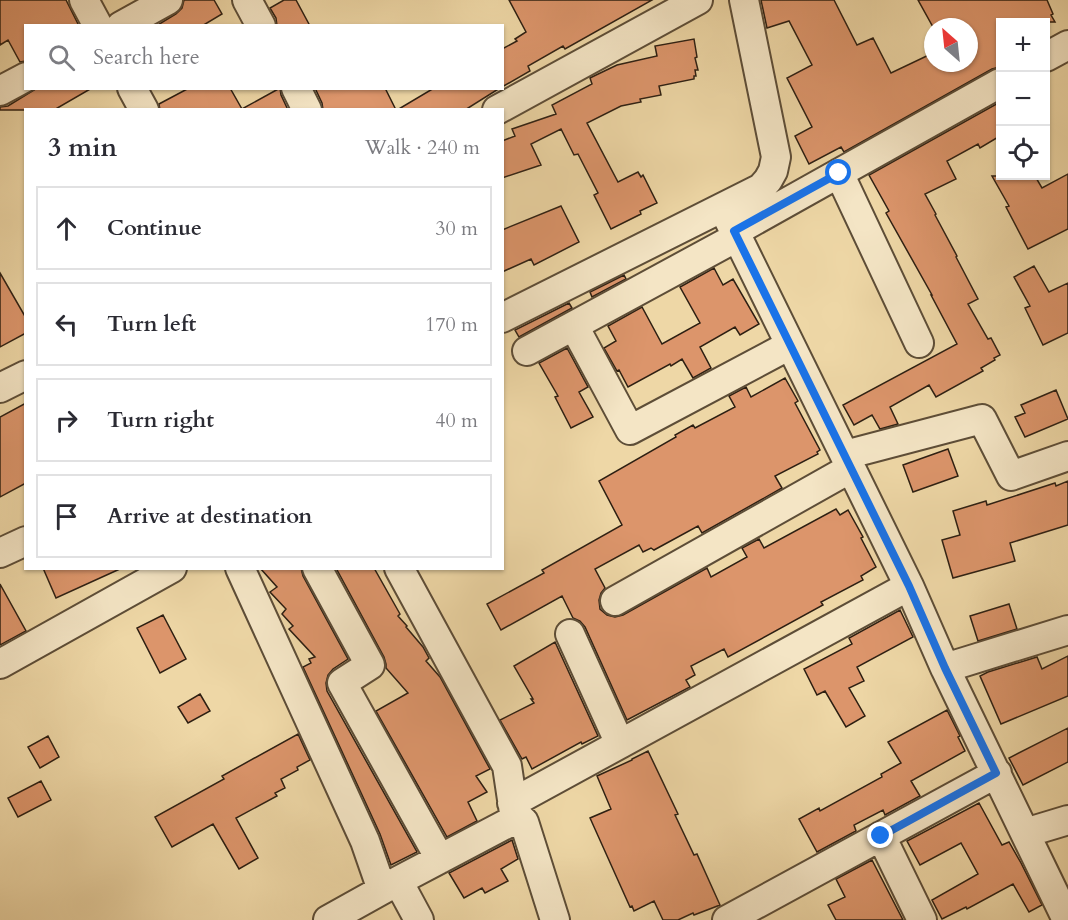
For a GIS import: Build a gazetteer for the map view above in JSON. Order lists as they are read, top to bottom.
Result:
{
  "north": "top left",
  "page": {
    "map_buttons": ["+", "−"],
    "search": "Search here",
    "heading": ["3 min", "Walk · 240 m"],
    "list": [
      ["Continue", "30 m"],
      ["Turn left", "170 m"],
      ["Turn right", "40 m"],
      "Arrive at destination"
    ]
  }
}
